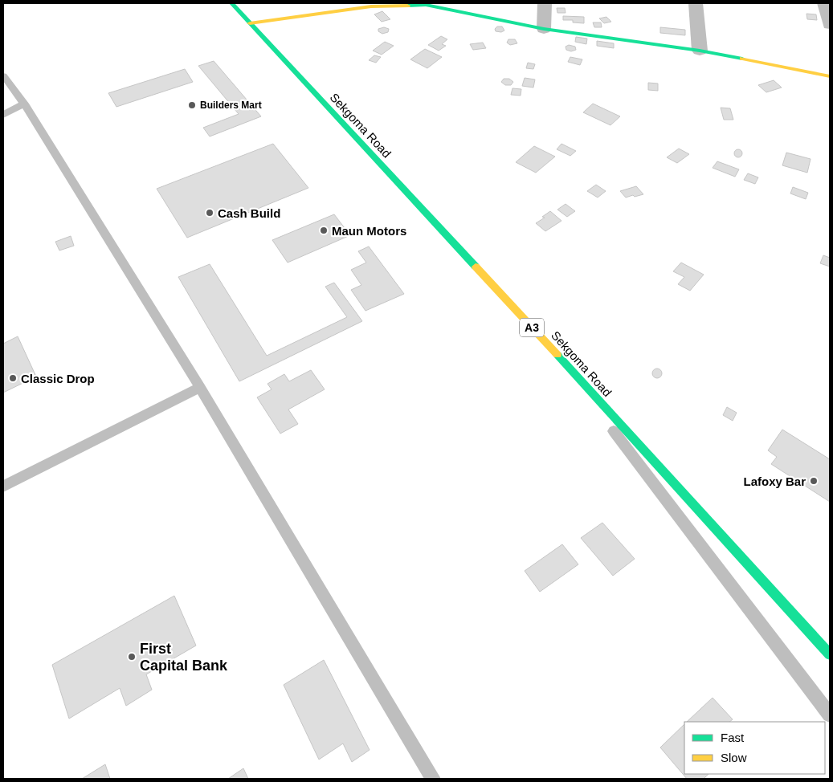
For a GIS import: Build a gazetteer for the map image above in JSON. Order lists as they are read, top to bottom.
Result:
{
  "streets": {
    "main road": ["Sekgoma Road", "A3"]
  },
  "places": [
    "Builders Mart",
    "Cash Build",
    "Maun Motors",
    "Classic Drop",
    "Lafoxy Bar",
    "First Capital Bank"
  ],
  "legend": ["Fast", "Slow"]
}
